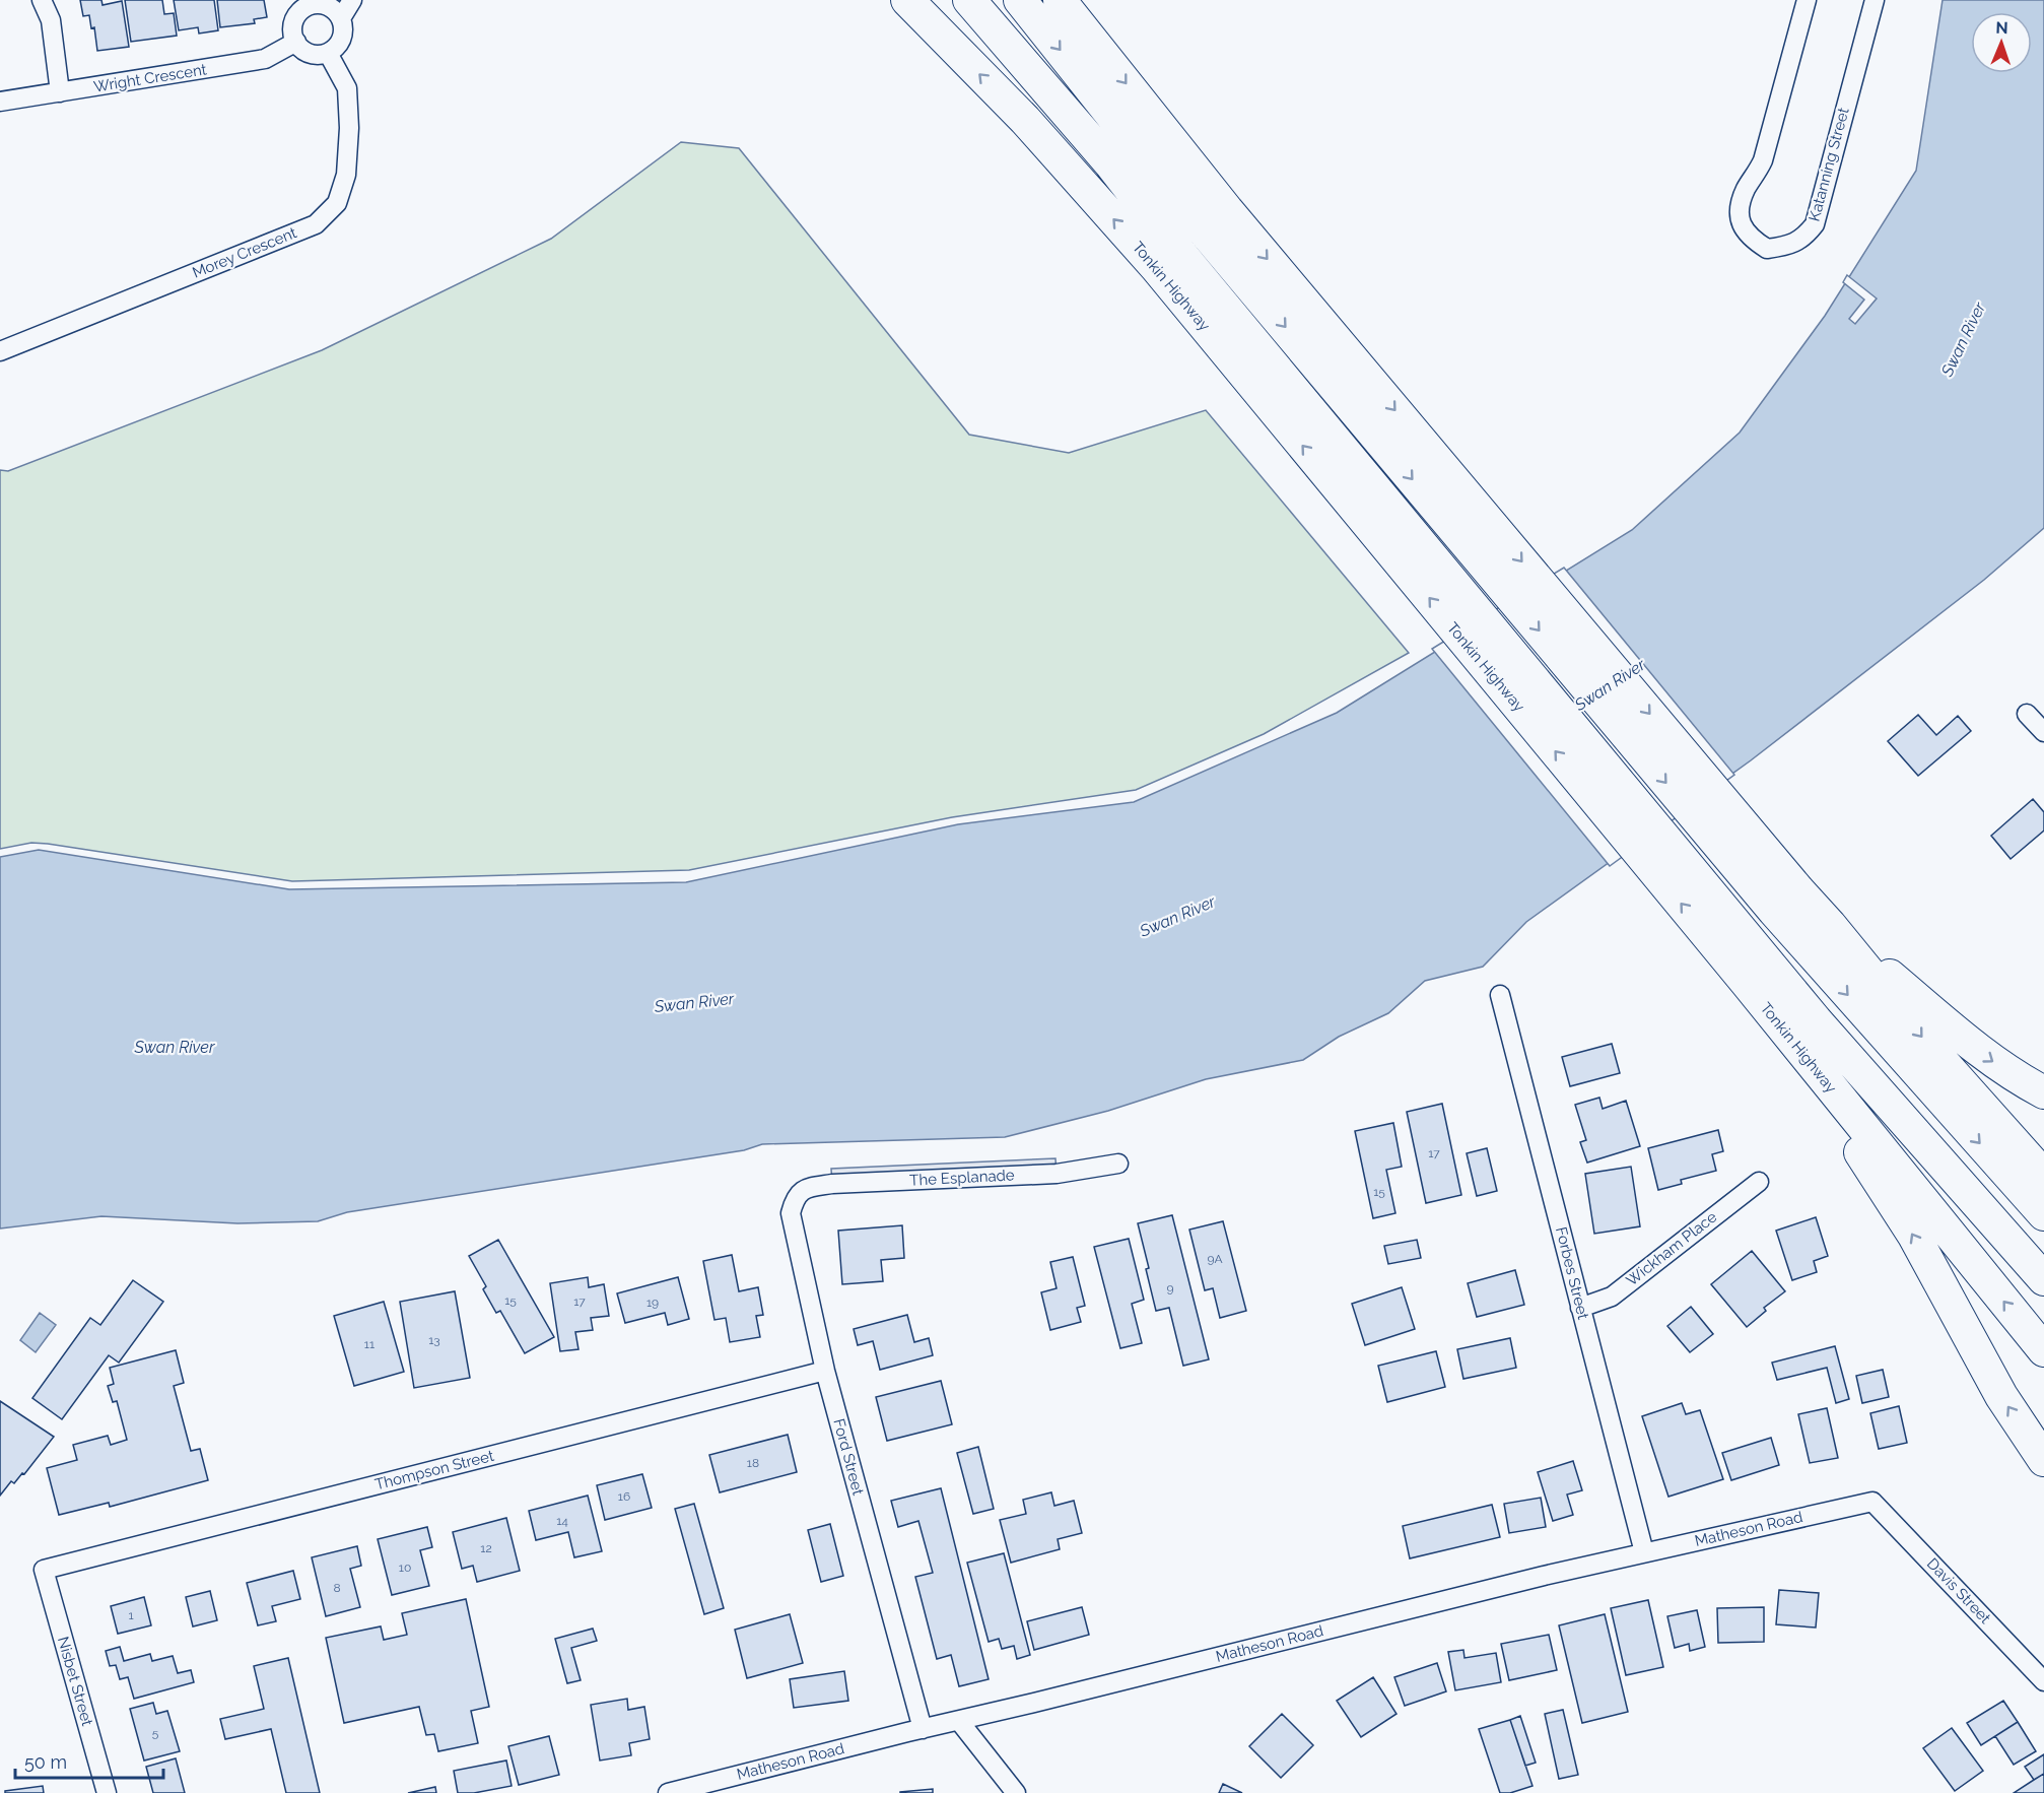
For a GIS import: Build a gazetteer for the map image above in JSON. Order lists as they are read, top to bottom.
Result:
{
  "streets": {
    "highway": ["Tonkin Highway"],
    "street": [
      "Wright Crescent",
      "Katanning Street",
      "Morey Crescent",
      "The Esplanade",
      "Wickham Place",
      "Forbes Street",
      "Ford Street",
      "Thompson Street",
      "Matheson Road",
      "Davis Street",
      "Nisbet Street"
    ]
  },
  "crossings": [
    ["Wright Crescent", "Morey Crescent"],
    ["The Esplanade", "Ford Street"],
    ["Wickham Place", "Forbes Street"],
    ["Forbes Street", "Matheson Road"],
    ["Ford Street", "Thompson Street"],
    ["Ford Street", "Matheson Road"],
    ["Thompson Street", "Nisbet Street"],
    ["Matheson Road", "Davis Street"]
  ],
  "water": ["Swan River"],
  "house_numbers": [
    "17",
    "15",
    "9A",
    "9",
    "15",
    "17",
    "19",
    "13",
    "11",
    "18",
    "16",
    "14",
    "12",
    "10",
    "8",
    "1",
    "5"
  ],
  "scale_bar": "50 m",
  "north": "top"
}
